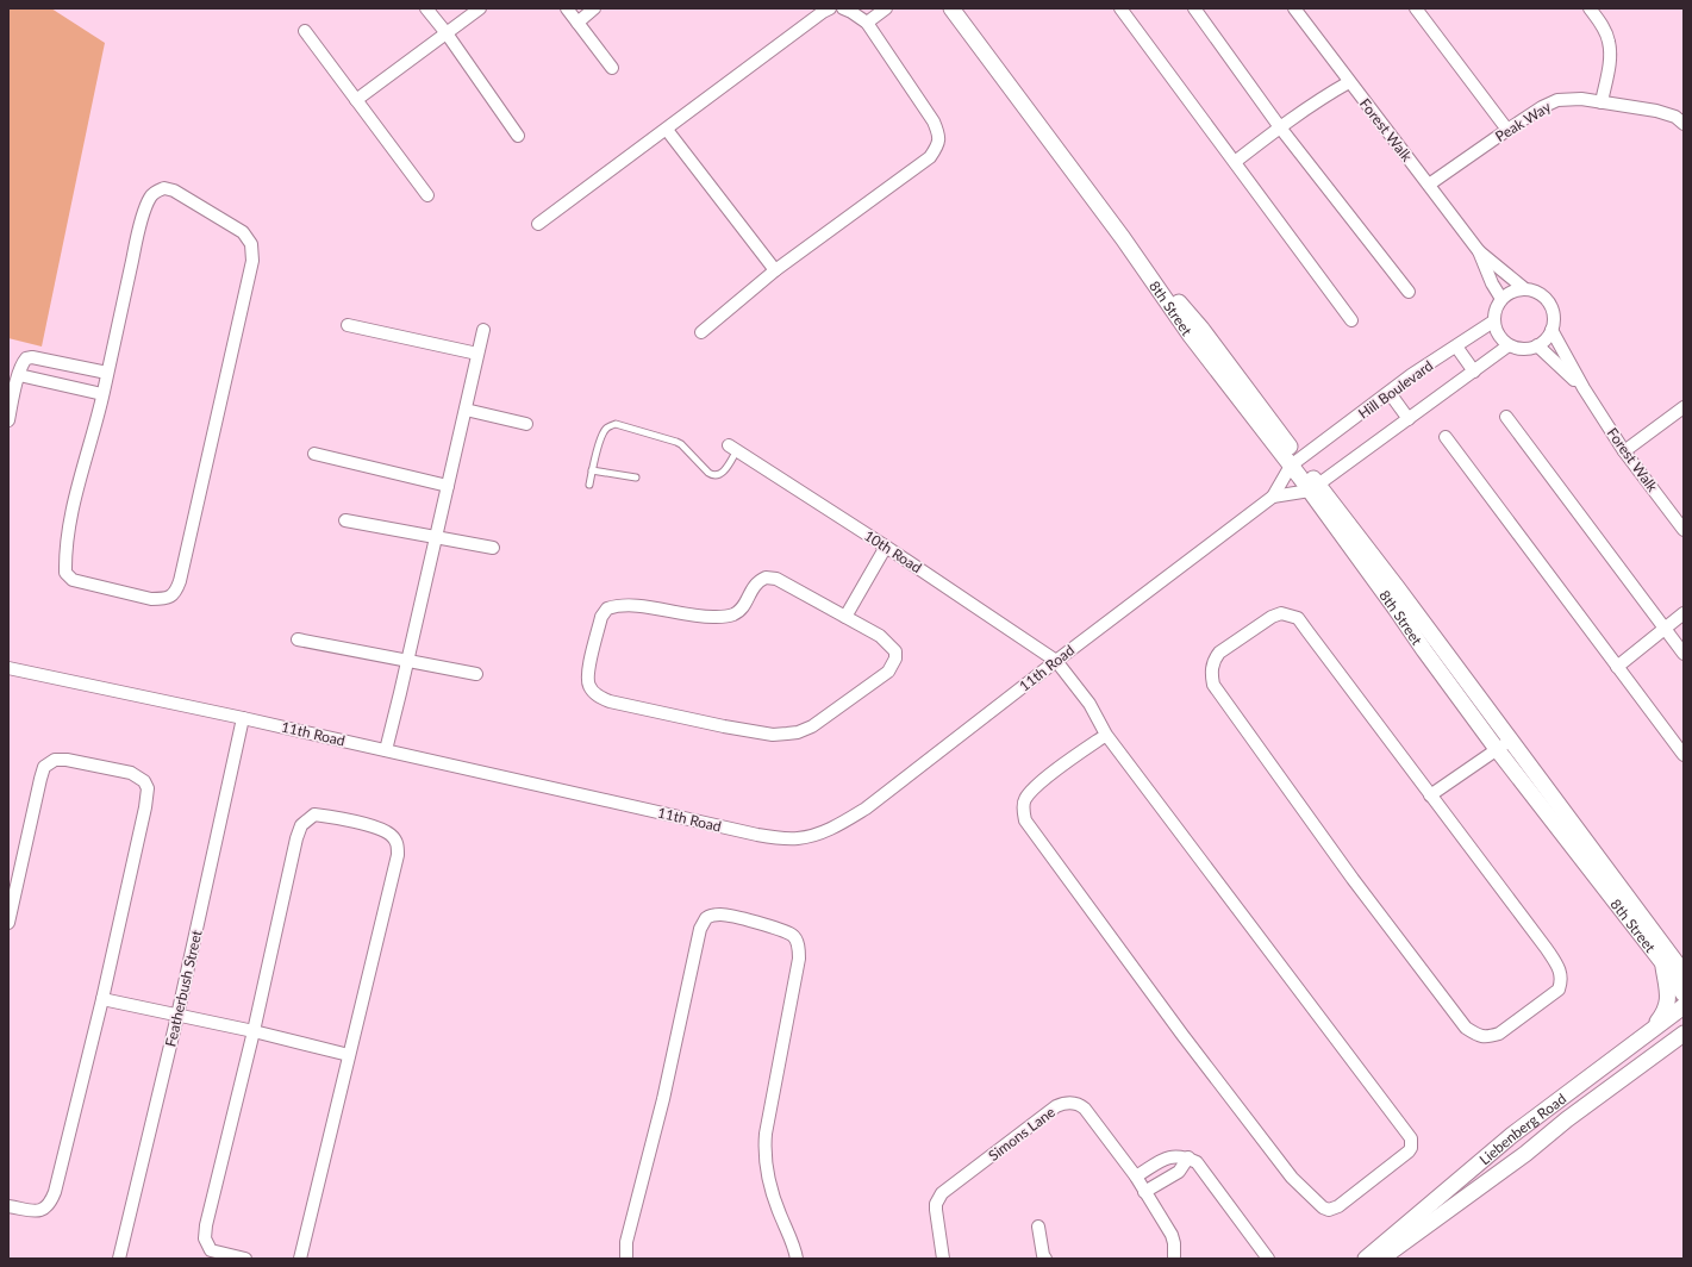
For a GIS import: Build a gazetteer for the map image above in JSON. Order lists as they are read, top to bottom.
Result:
{
  "streets": {
    "street": [
      "Peak Way",
      "Forest Walk",
      "8th Street",
      "Hill Boulevard",
      "10th Road",
      "11th Road",
      "Featherbush Street",
      "Liebenberg Road",
      "Simons Lane"
    ]
  },
  "crossings": [
    ["Peak Way", "Forest Walk"],
    ["Forest Walk", "Hill Boulevard"],
    ["8th Street", "Hill Boulevard"],
    ["8th Street", "11th Road"],
    ["Hill Boulevard", "11th Road"],
    ["10th Road", "11th Road"],
    ["11th Road", "Featherbush Street"]
  ]
}
